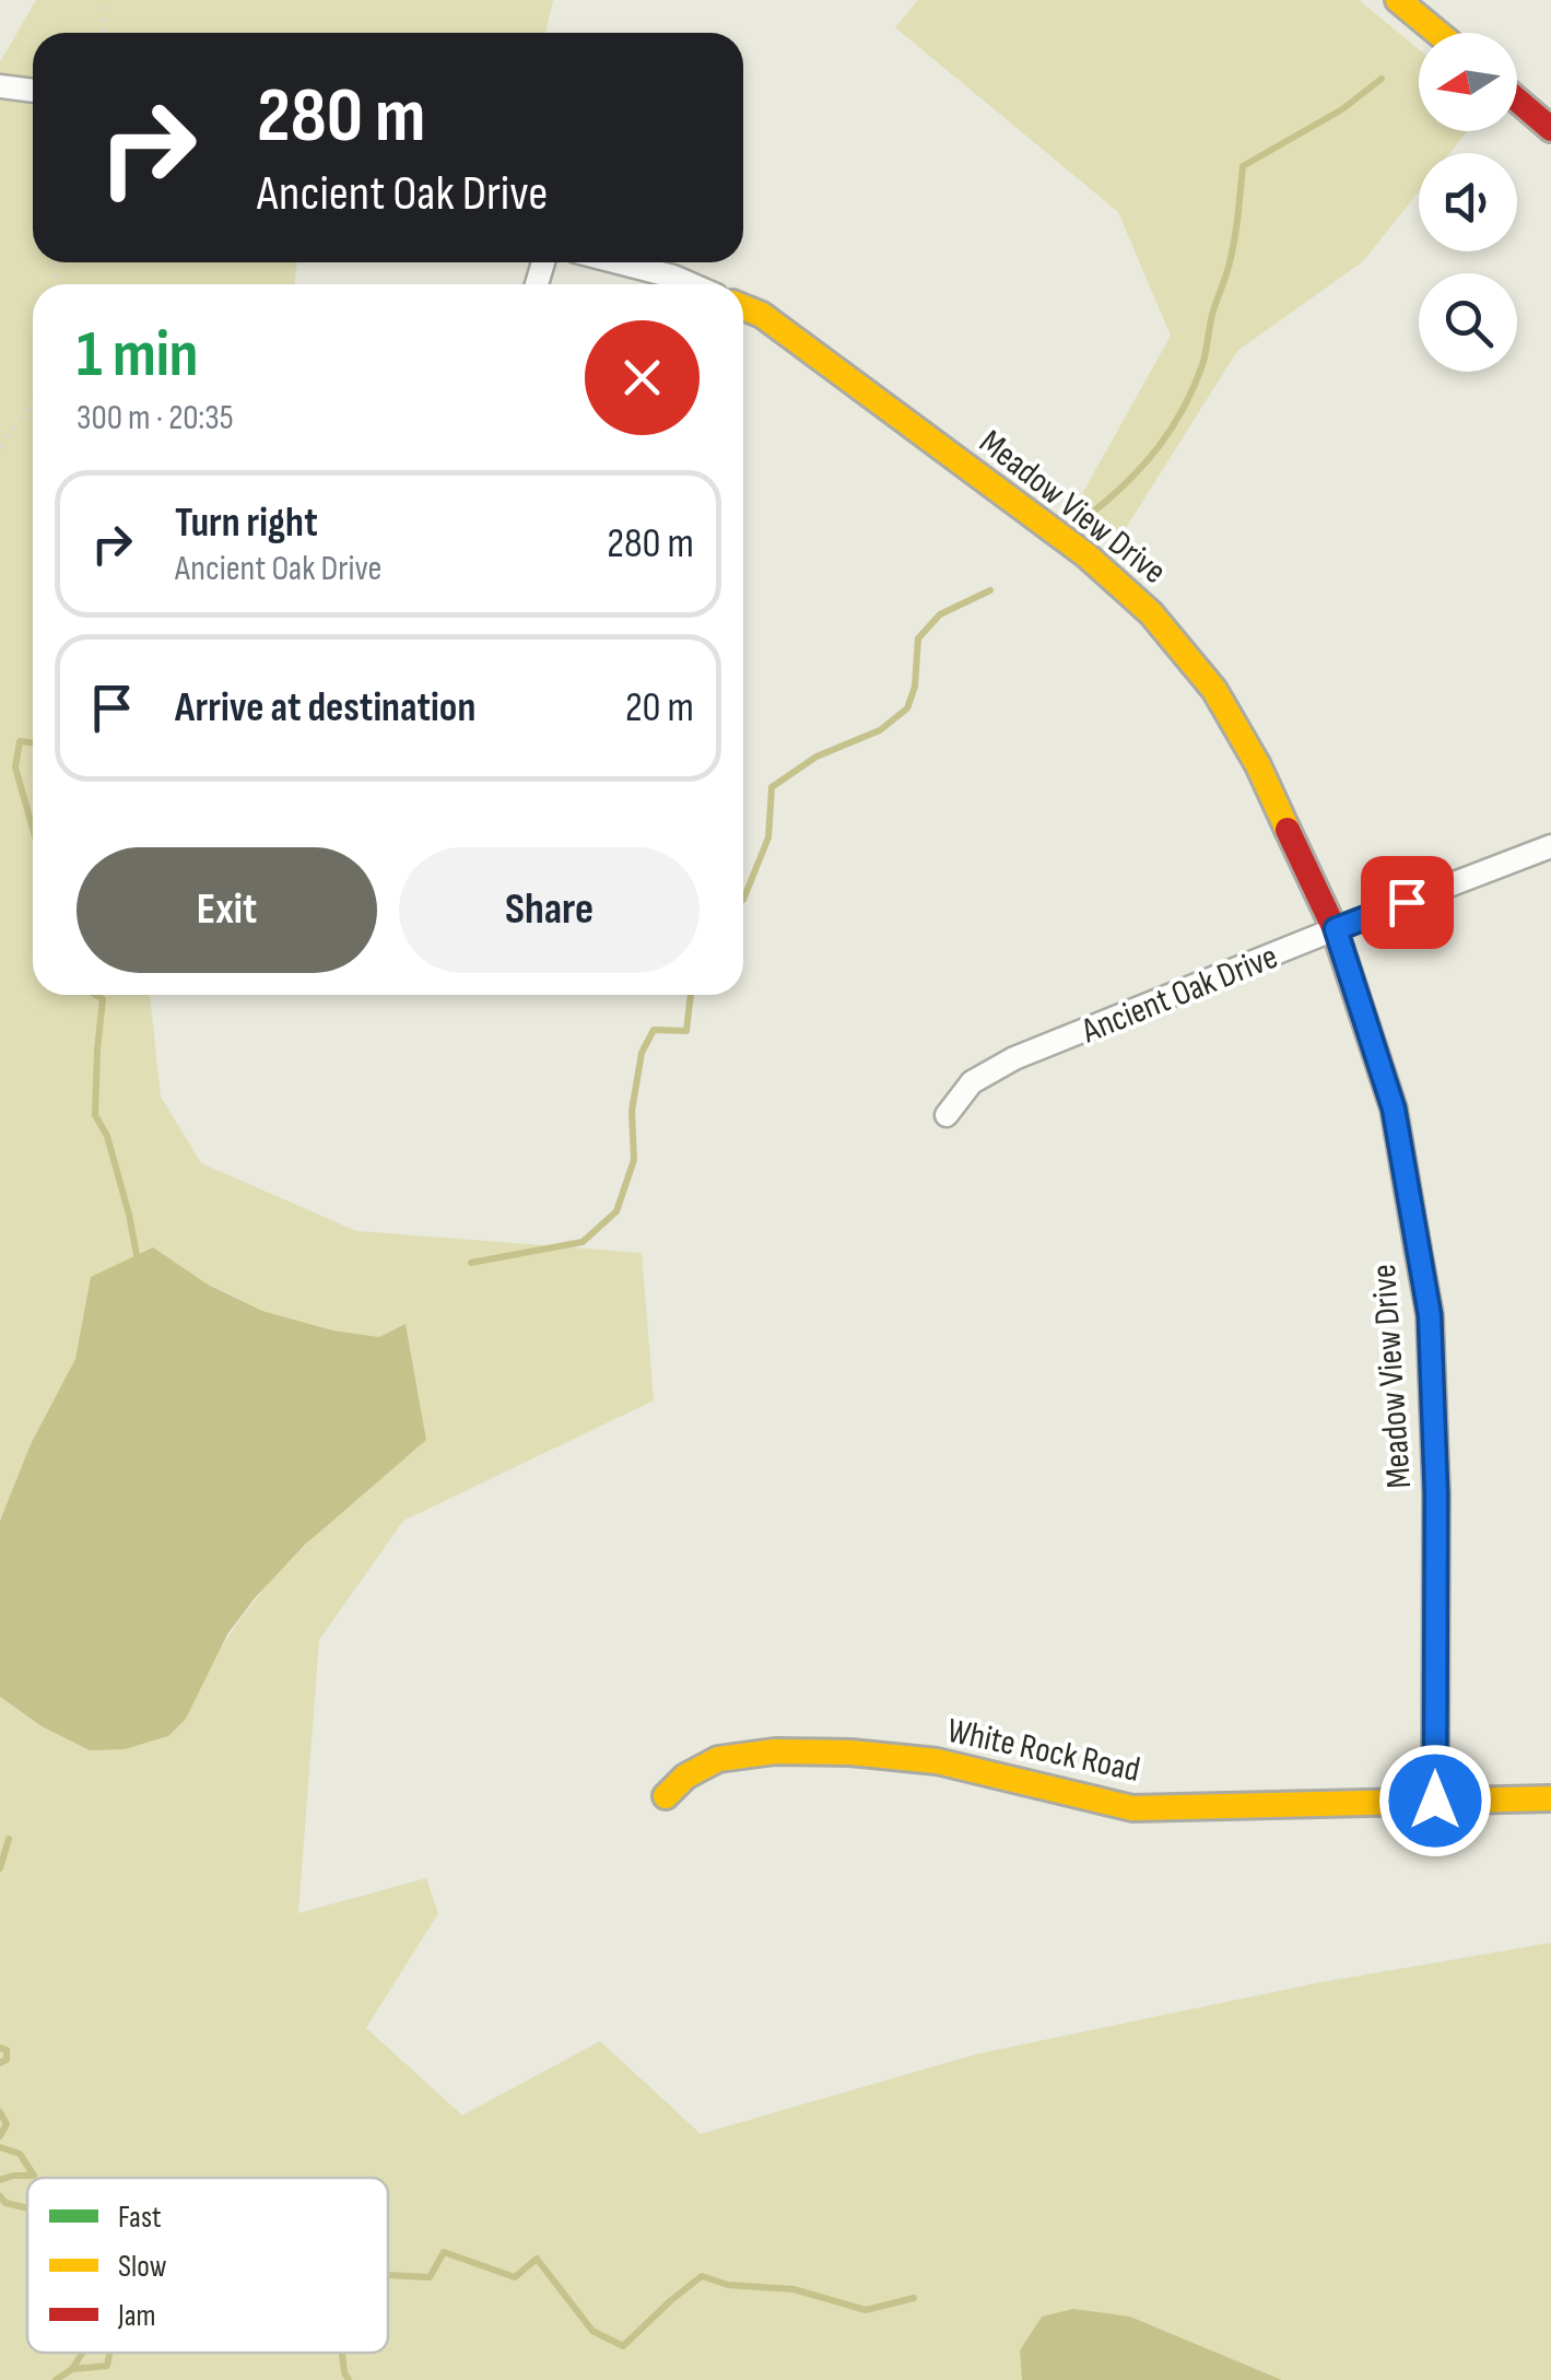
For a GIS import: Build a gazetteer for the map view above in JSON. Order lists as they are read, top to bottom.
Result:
{
  "streets": {
    "street": ["Meadow View Drive", "Ancient Oak Drive", "White Rock Road"]
  },
  "crossings": [
    ["Meadow View Drive", "Ancient Oak Drive"],
    ["Meadow View Drive", "White Rock Road"]
  ],
  "legend": ["Fast", "Slow", "Jam"],
  "north": "left",
  "page": {
    "turn": ["280 m", "Ancient Oak Drive"],
    "heading": ["1 min", "300 m · 20:35"],
    "list": [
      {
        "name": "Turn right",
        "note": "Ancient Oak Drive",
        "value": "280 m"
      },
      {
        "name": "Arrive at destination",
        "value": "20 m"
      }
    ],
    "buttons": ["Exit", "Share"]
  }
}
